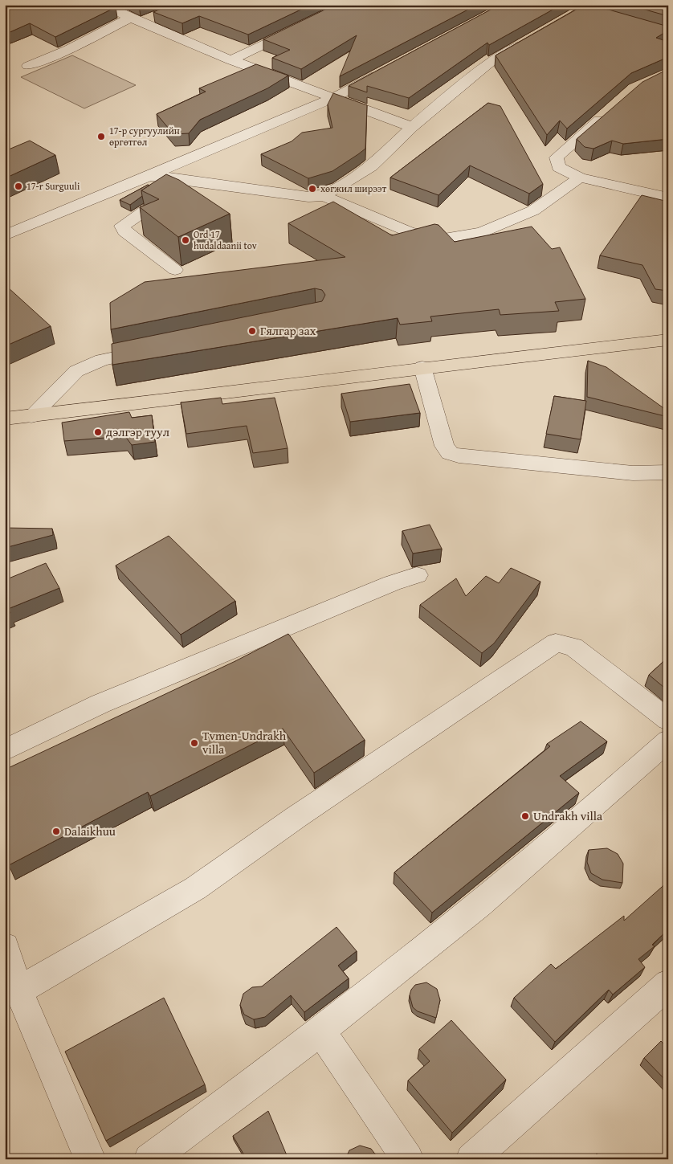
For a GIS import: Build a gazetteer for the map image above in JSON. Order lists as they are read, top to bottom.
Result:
{
  "places": [
    "17-р сургуулийн өргөтгөл",
    "17-r Surguuli",
    "хөгжил ширээт",
    "Ord 17 hudaldaanii tov",
    "Гялгар зах",
    "дэлгэр туул",
    "Tvmen-Undrakh villa",
    "Undrakh villa",
    "Dalaikhuu"
  ]
}
